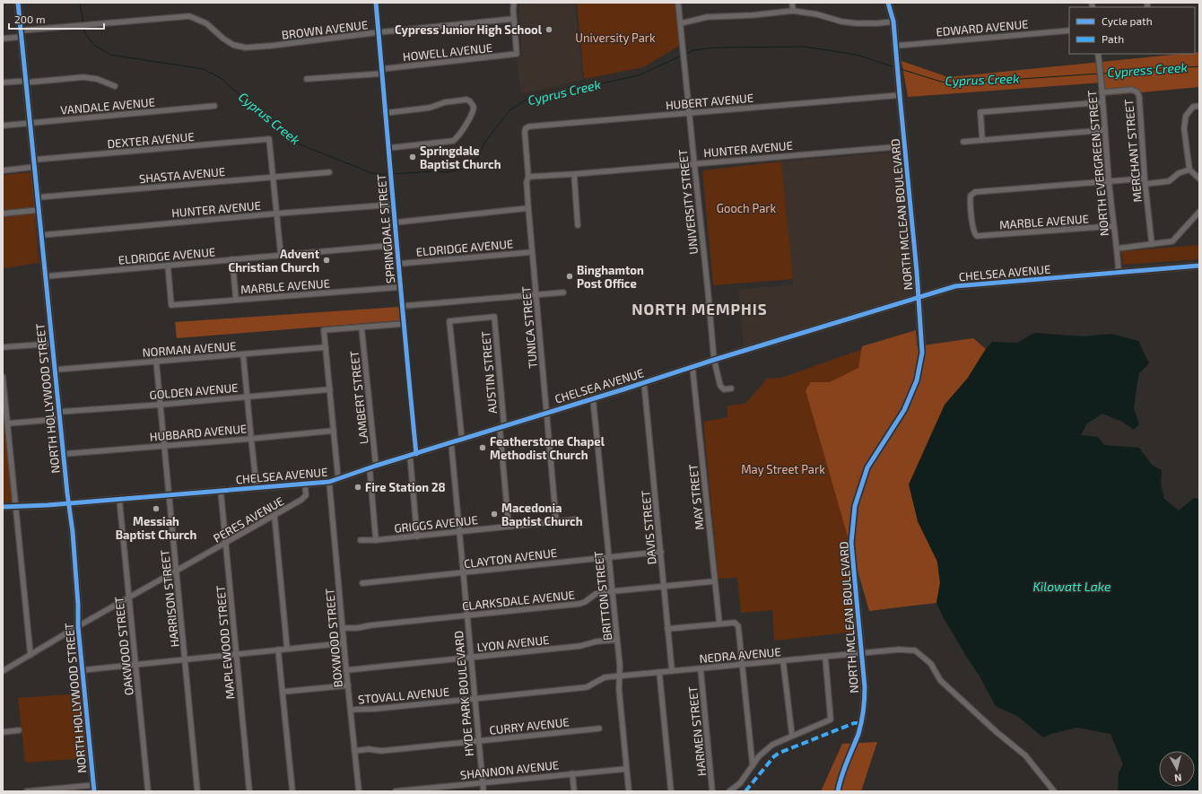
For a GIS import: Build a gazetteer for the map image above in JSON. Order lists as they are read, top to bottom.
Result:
{
  "streets": {
    "main road": ["NORTH MCLEAN BOULEVARD", "CHELSEA AVENUE", "NORTH HOLLYWOOD STREET"],
    "street": [
      "EDWARD AVENUE",
      "BROWN AVENUE",
      "HOWELL AVENUE",
      "HUBERT AVENUE",
      "VANDALE AVENUE",
      "DEXTER AVENUE",
      "HUNTER AVENUE",
      "MERCHANT STREET",
      "NORTH EVERGREEN STREET",
      "SHASTA AVENUE",
      "UNIVERSITY STREET",
      "MARBLE AVENUE",
      "SPRINGDALE STREET",
      "ELDRIDGE AVENUE",
      "TUNICA STREET",
      "NORMAN AVENUE",
      "AUSTIN STREET",
      "GOLDEN AVENUE",
      "LAMBERT STREET",
      "HUBBARD AVENUE",
      "MAY STREET",
      "PERES AVENUE",
      "GRIGGS AVENUE",
      "DAVIS STREET",
      "CLAYTON AVENUE",
      "BRITTON STREET",
      "HARRISON STREET",
      "CLARKSDALE AVENUE",
      "BOXWOOD STREET",
      "MAPLEWOOD STREET",
      "LYON AVENUE",
      "OAKWOOD STREET",
      "NEDRA AVENUE",
      "HYDE PARK BOULEVARD",
      "STOVALL AVENUE",
      "CURRY AVENUE",
      "HARMEN STREET",
      "SHANNON AVENUE"
    ]
  },
  "crossings": [
    ["EDWARD AVENUE", "NORTH MCLEAN BOULEVARD"],
    ["BROWN AVENUE", "HOWELL AVENUE"],
    ["BROWN AVENUE", "SPRINGDALE STREET"],
    ["BROWN AVENUE", "NORTH HOLLYWOOD STREET"],
    ["HOWELL AVENUE", "SPRINGDALE STREET"],
    ["HUBERT AVENUE", "UNIVERSITY STREET"],
    ["HUBERT AVENUE", "NORTH MCLEAN BOULEVARD"],
    ["HUBERT AVENUE", "TUNICA STREET"],
    ["VANDALE AVENUE", "NORTH HOLLYWOOD STREET"],
    ["DEXTER AVENUE", "SHASTA AVENUE"],
    ["DEXTER AVENUE", "NORTH HOLLYWOOD STREET"],
    ["HUNTER AVENUE", "UNIVERSITY STREET"],
    ["HUNTER AVENUE", "NORTH MCLEAN BOULEVARD"],
    ["HUNTER AVENUE", "SPRINGDALE STREET"],
    ["HUNTER AVENUE", "TUNICA STREET"],
    ["HUNTER AVENUE", "NORTH HOLLYWOOD STREET"],
    ["MERCHANT STREET", "NORTH EVERGREEN STREET"],
    ["NORTH EVERGREEN STREET", "MARBLE AVENUE"],
    ["NORTH EVERGREEN STREET", "CHELSEA AVENUE"],
    ["SHASTA AVENUE", "NORTH HOLLYWOOD STREET"],
    ["UNIVERSITY STREET", "CHELSEA AVENUE"],
    ["NORTH MCLEAN BOULEVARD", "CHELSEA AVENUE"],
    ["NORTH MCLEAN BOULEVARD", "NEDRA AVENUE"],
    ["MARBLE AVENUE", "SPRINGDALE STREET"],
    ["MARBLE AVENUE", "ELDRIDGE AVENUE"],
    ["SPRINGDALE STREET", "ELDRIDGE AVENUE"],
    ["SPRINGDALE STREET", "CHELSEA AVENUE"],
    ["SPRINGDALE STREET", "GRIGGS AVENUE"],
    ["ELDRIDGE AVENUE", "TUNICA STREET"],
    ["ELDRIDGE AVENUE", "NORTH HOLLYWOOD STREET"],
    ["CHELSEA AVENUE", "TUNICA STREET"],
    ["CHELSEA AVENUE", "AUSTIN STREET"],
    ["CHELSEA AVENUE", "LAMBERT STREET"],
    ["CHELSEA AVENUE", "NORTH HOLLYWOOD STREET"],
    ["CHELSEA AVENUE", "MAY STREET"],
    ["CHELSEA AVENUE", "PERES AVENUE"],
    ["CHELSEA AVENUE", "DAVIS STREET"],
    ["CHELSEA AVENUE", "BRITTON STREET"],
    ["CHELSEA AVENUE", "HARRISON STREET"],
    ["CHELSEA AVENUE", "BOXWOOD STREET"],
    ["CHELSEA AVENUE", "MAPLEWOOD STREET"],
    ["CHELSEA AVENUE", "OAKWOOD STREET"],
    ["CHELSEA AVENUE", "HYDE PARK BOULEVARD"],
    ["TUNICA STREET", "GRIGGS AVENUE"],
    ["NORMAN AVENUE", "NORTH HOLLYWOOD STREET"],
    ["NORMAN AVENUE", "HARRISON STREET"],
    ["AUSTIN STREET", "GRIGGS AVENUE"],
    ["GOLDEN AVENUE", "NORTH HOLLYWOOD STREET"],
    ["GOLDEN AVENUE", "HARRISON STREET"],
    ["LAMBERT STREET", "GRIGGS AVENUE"],
    ["NORTH HOLLYWOOD STREET", "HUBBARD AVENUE"],
    ["NORTH HOLLYWOOD STREET", "PERES AVENUE"],
    ["HUBBARD AVENUE", "HARRISON STREET"],
    ["MAY STREET", "CLARKSDALE AVENUE"],
    ["PERES AVENUE", "HARRISON STREET"],
    ["PERES AVENUE", "MAPLEWOOD STREET"],
    ["PERES AVENUE", "OAKWOOD STREET"],
    ["GRIGGS AVENUE", "HYDE PARK BOULEVARD"],
    ["DAVIS STREET", "CLAYTON AVENUE"],
    ["DAVIS STREET", "CLARKSDALE AVENUE"],
    ["DAVIS STREET", "NEDRA AVENUE"],
    ["CLAYTON AVENUE", "BRITTON STREET"],
    ["CLAYTON AVENUE", "HYDE PARK BOULEVARD"],
    ["BRITTON STREET", "CLARKSDALE AVENUE"],
    ["BRITTON STREET", "LYON AVENUE"],
    ["BRITTON STREET", "NEDRA AVENUE"],
    ["BRITTON STREET", "SHANNON AVENUE"],
    ["CLARKSDALE AVENUE", "BOXWOOD STREET"],
    ["CLARKSDALE AVENUE", "HYDE PARK BOULEVARD"],
    ["BOXWOOD STREET", "LYON AVENUE"],
    ["BOXWOOD STREET", "STOVALL AVENUE"],
    ["BOXWOOD STREET", "CURRY AVENUE"],
    ["LYON AVENUE", "HYDE PARK BOULEVARD"],
    ["NEDRA AVENUE", "STOVALL AVENUE"],
    ["NEDRA AVENUE", "HARMEN STREET"],
    ["HYDE PARK BOULEVARD", "STOVALL AVENUE"],
    ["HYDE PARK BOULEVARD", "CURRY AVENUE"],
    ["HYDE PARK BOULEVARD", "SHANNON AVENUE"]
  ],
  "districts": ["NORTH MEMPHIS"],
  "water": ["Cypress Creek", "Cyprus Creek", "Kilowatt Lake"],
  "parks": ["University Park", "Gooch Park", "May Street Park"],
  "places": [
    "Cypress Junior High School",
    "Springdale Baptist Church",
    "Advent Christian Church",
    "Binghamton Post Office",
    "Featherstone Chapel Methodist Church",
    "Fire Station 28",
    "Messiah Baptist Church",
    "Macedonia Baptist Church"
  ],
  "legend": ["Cycle path", "Path"],
  "scale_bar": "200 m",
  "north": "bottom"
}
